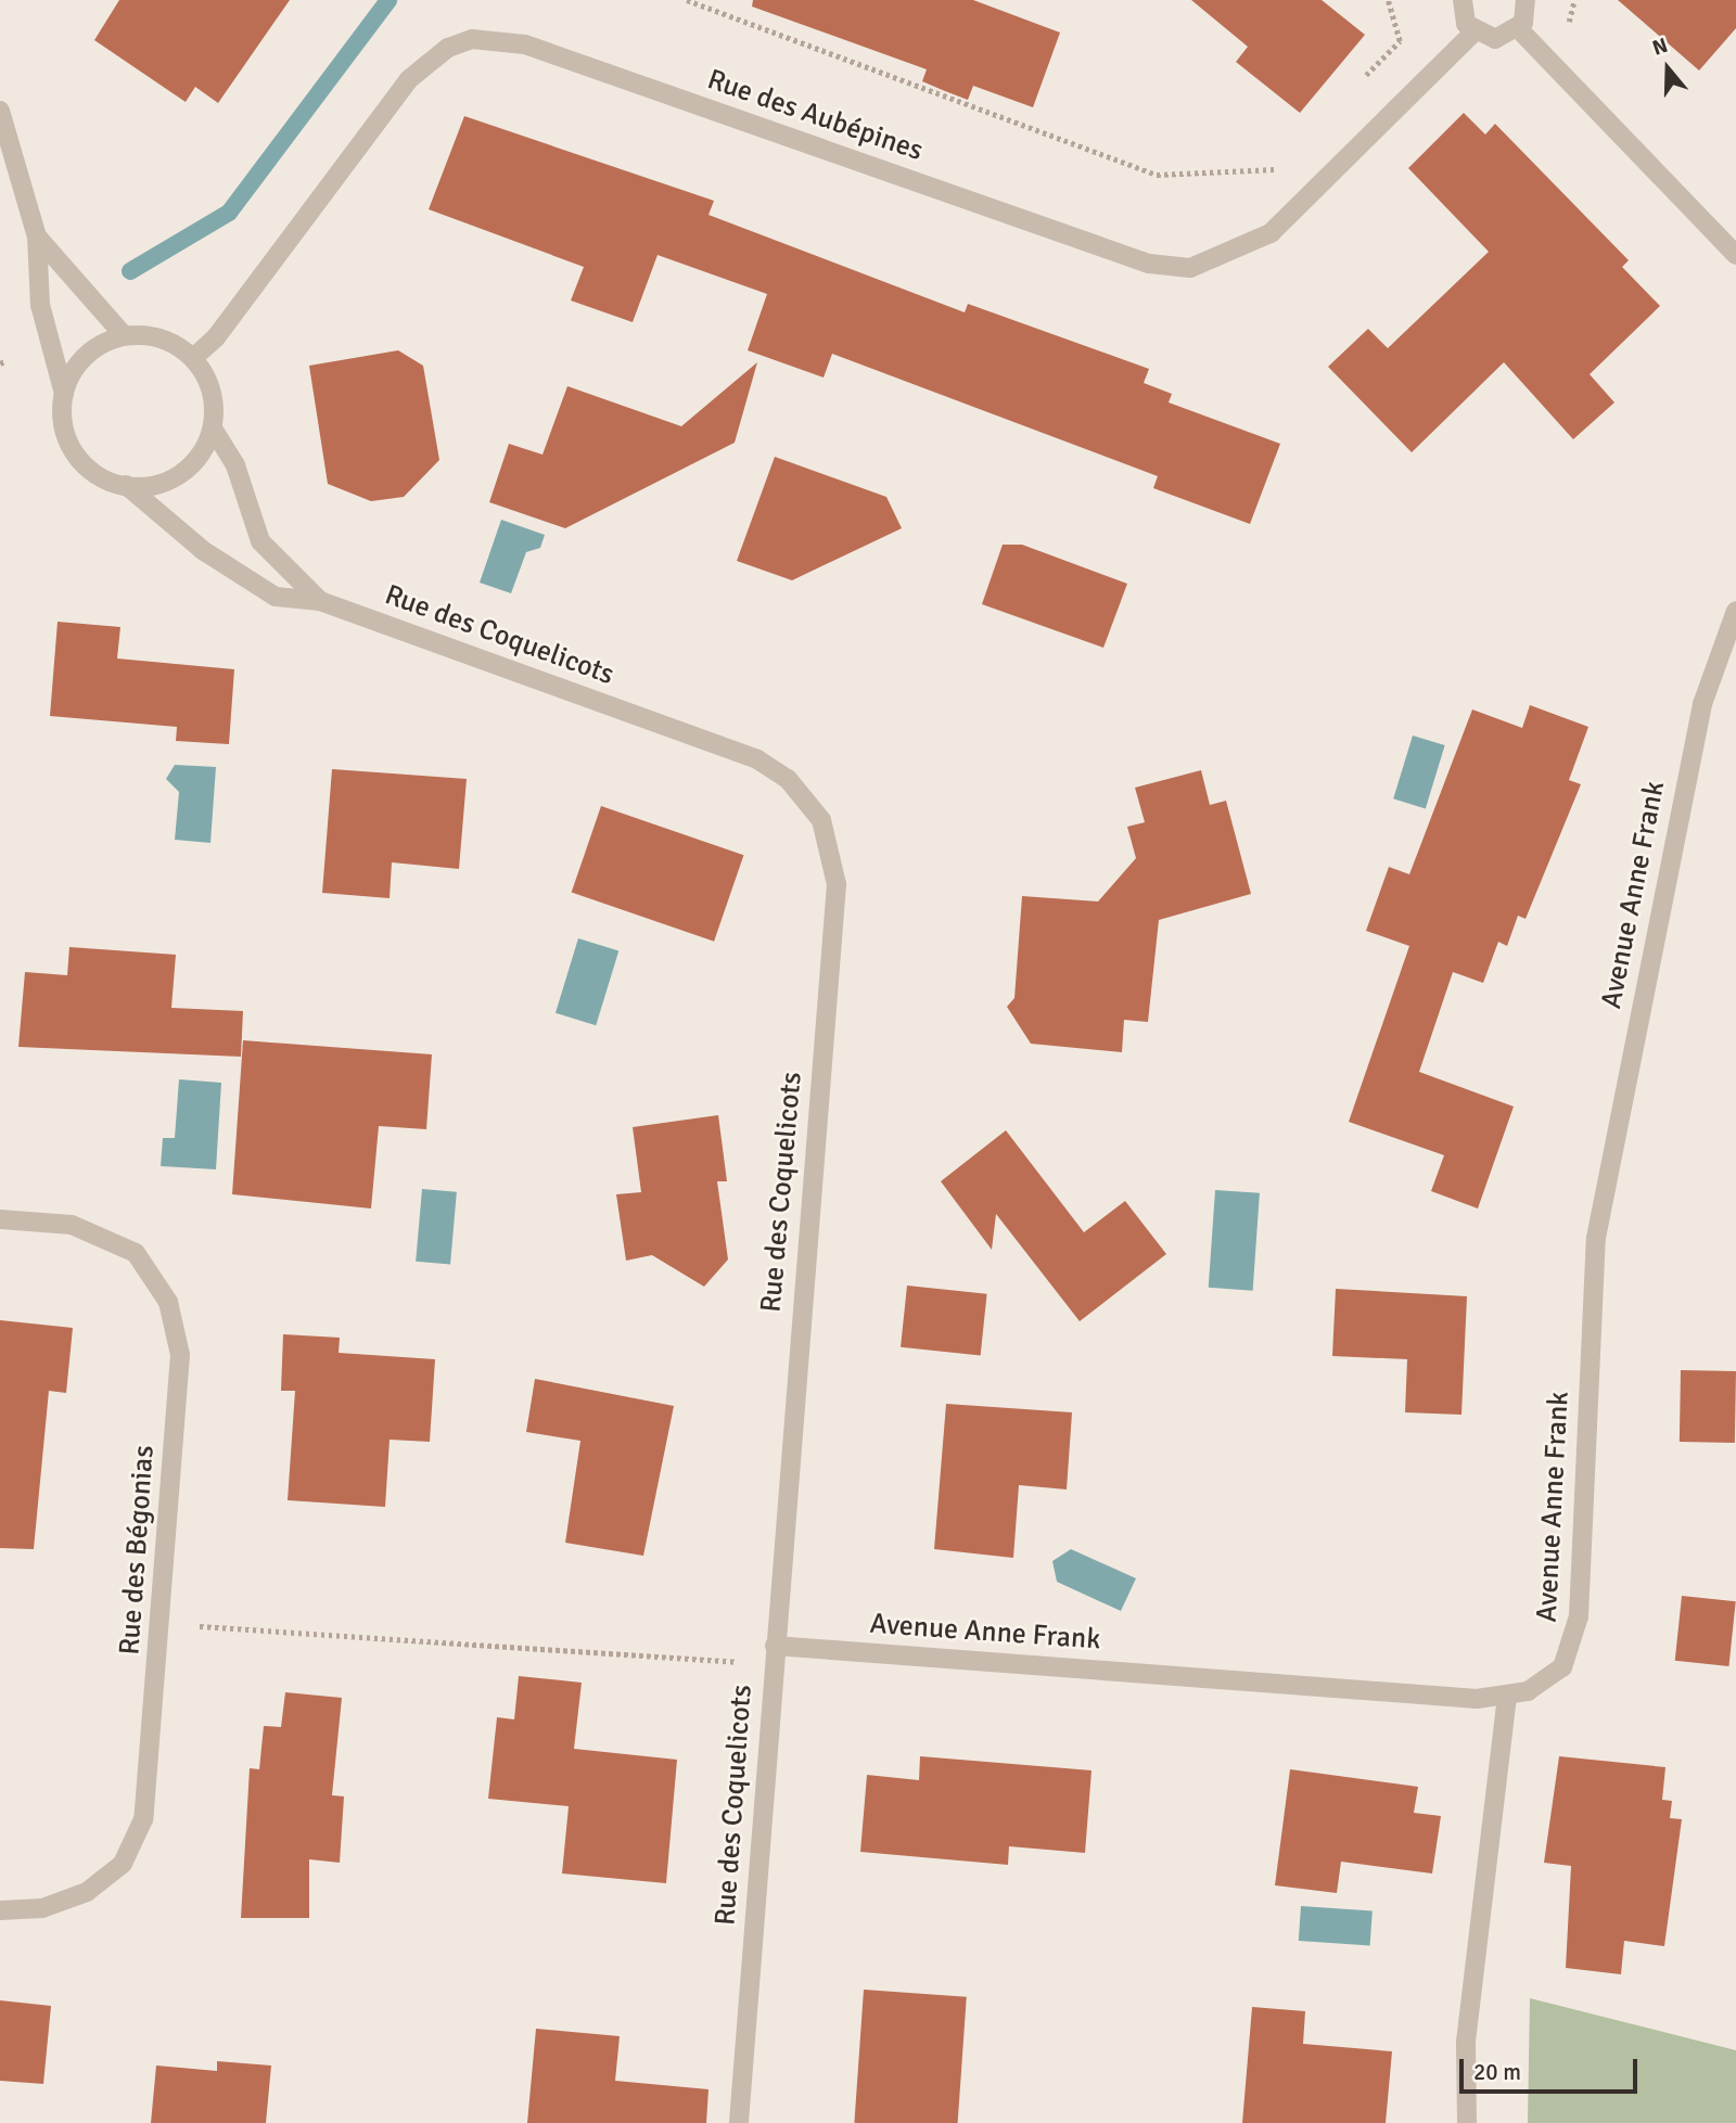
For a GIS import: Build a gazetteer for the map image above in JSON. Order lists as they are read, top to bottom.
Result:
{
  "streets": {
    "street": [
      "Rue des Aubépines",
      "Rue des Coquelicots",
      "Avenue Anne Frank",
      "Rue des Bégonias"
    ]
  },
  "crossings": [
    ["Rue des Aubépines", "Rue des Coquelicots"],
    ["Rue des Coquelicots", "Avenue Anne Frank"]
  ],
  "scale_bar": "20 m",
  "north": "top"
}
